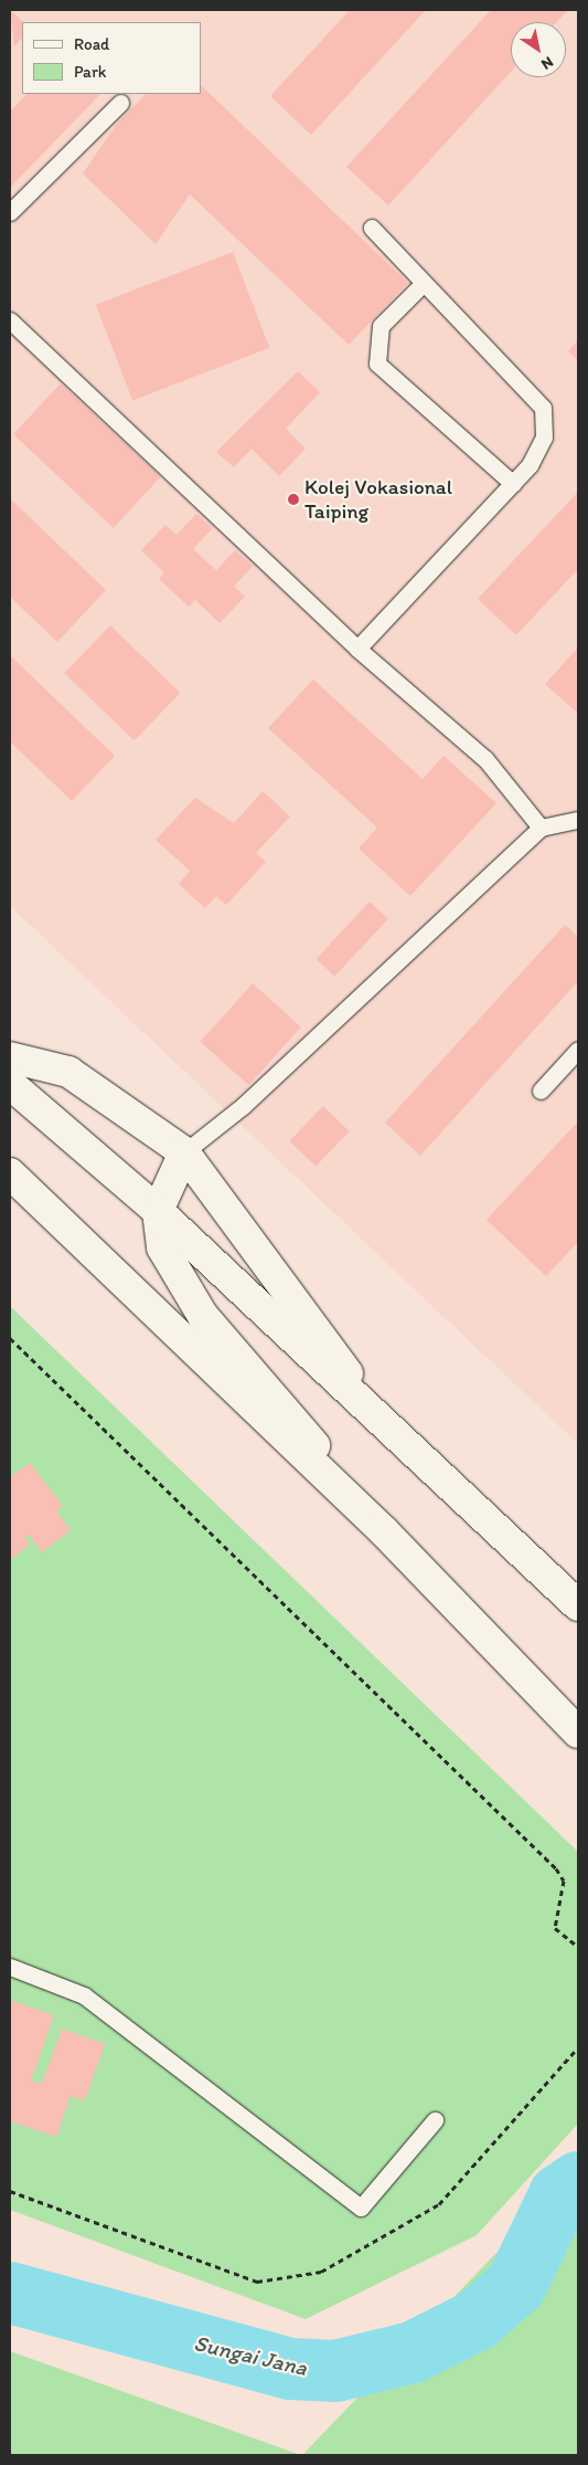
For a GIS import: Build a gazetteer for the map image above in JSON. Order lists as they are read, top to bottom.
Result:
{
  "water": ["Sungai Jana"],
  "places": ["Kolej Vokasional Taiping"],
  "legend": ["Road", "Park"],
  "north": "bottom right"
}
